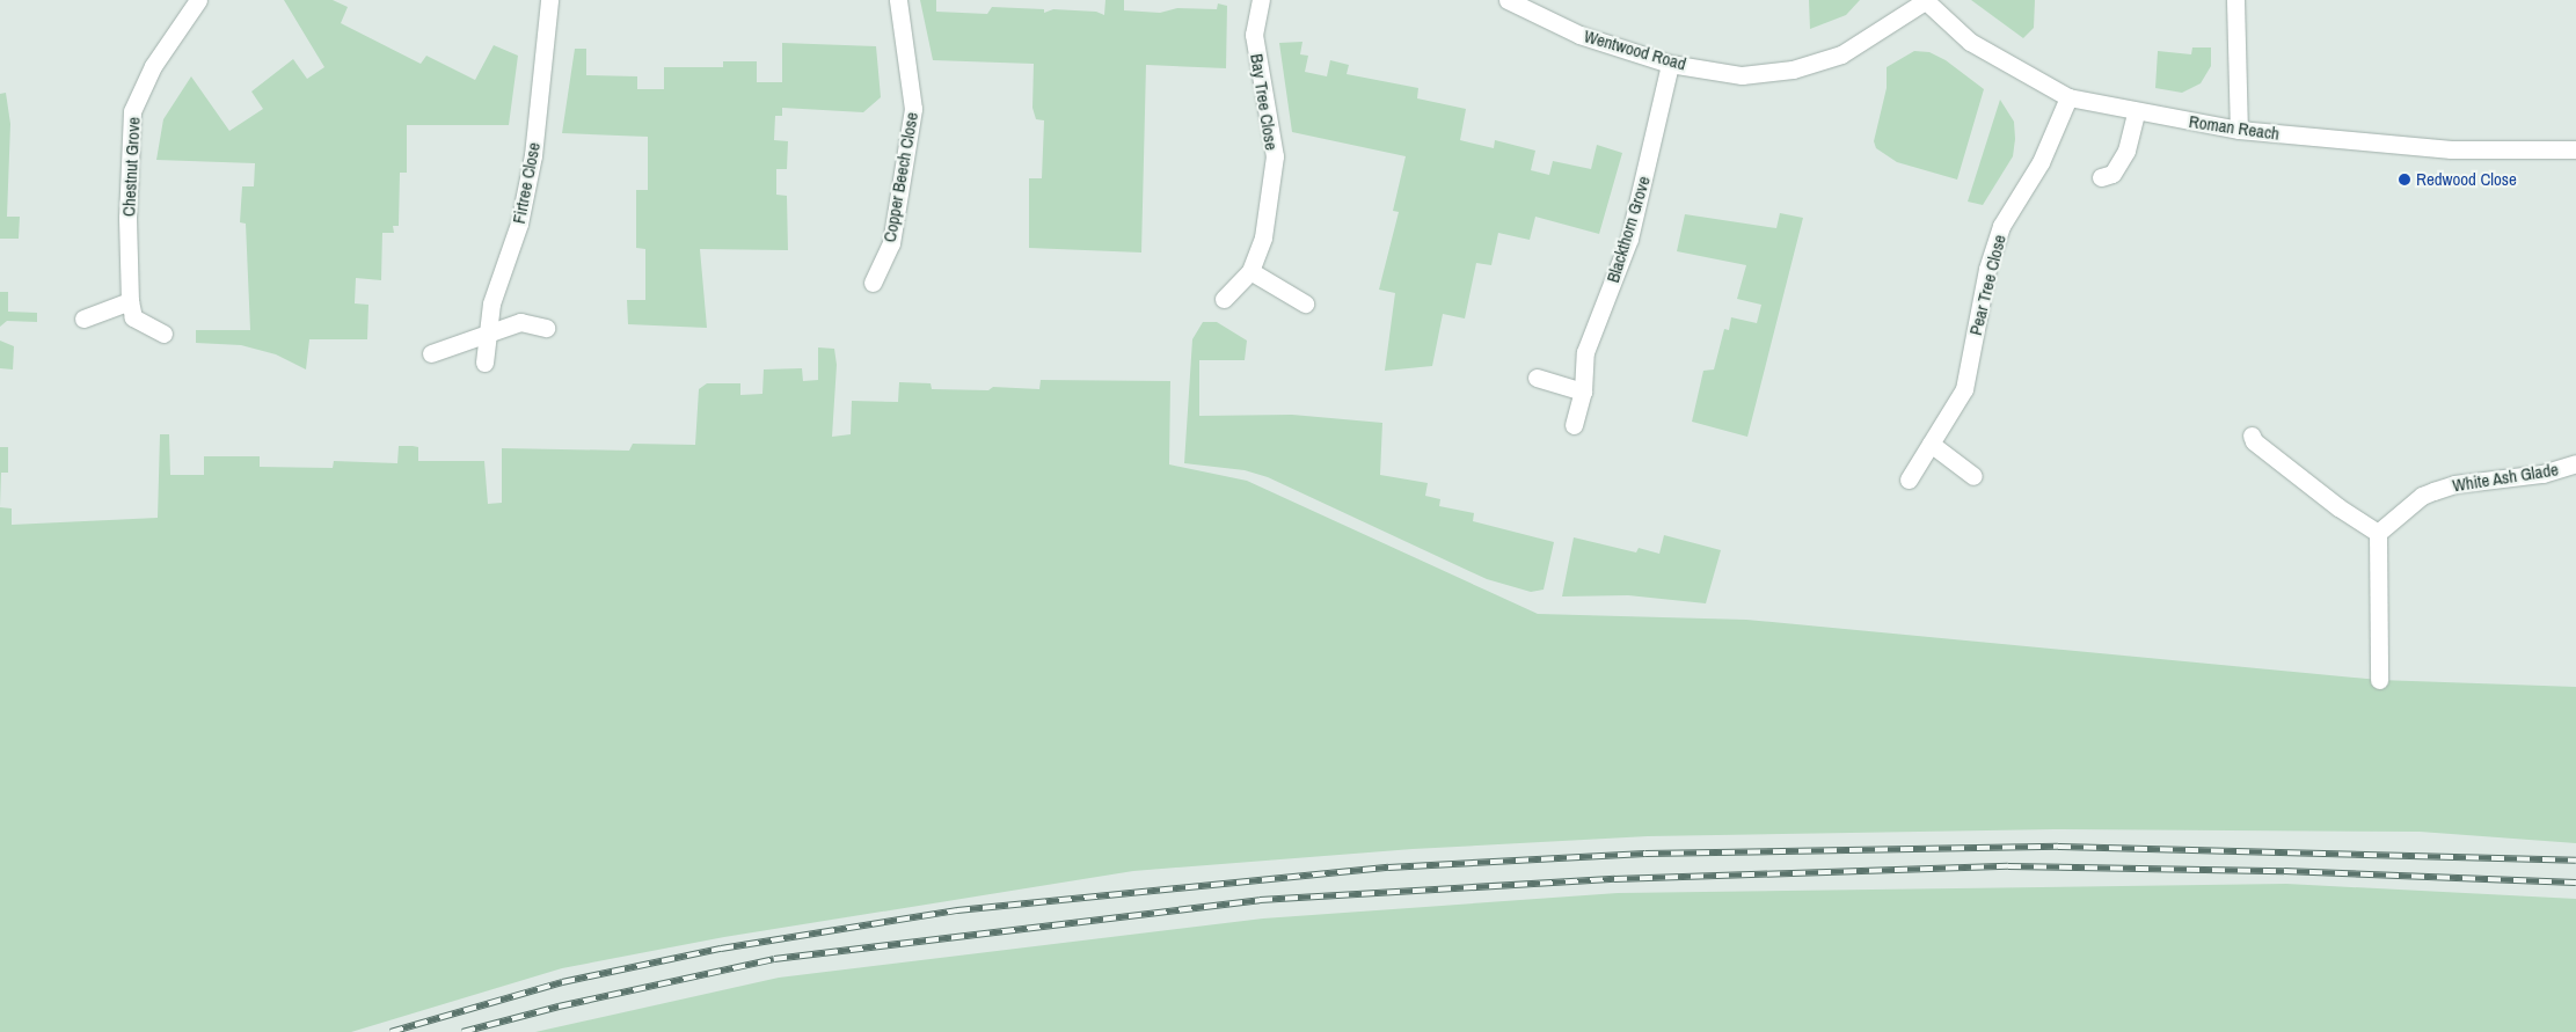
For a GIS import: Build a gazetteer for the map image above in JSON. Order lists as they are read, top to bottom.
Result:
{
  "streets": {
    "street": [
      "Wentwood Road",
      "Bay Tree Close",
      "Roman Reach",
      "Chestnut Grove",
      "Copper Beech Close",
      "Firtree Close",
      "Blackthorn Grove",
      "Pear Tree Close",
      "White Ash Glade"
    ]
  },
  "crossings": [
    ["Wentwood Road", "Roman Reach"],
    ["Wentwood Road", "Blackthorn Grove"],
    ["Roman Reach", "Pear Tree Close"]
  ],
  "places": ["Redwood Close"]
}
